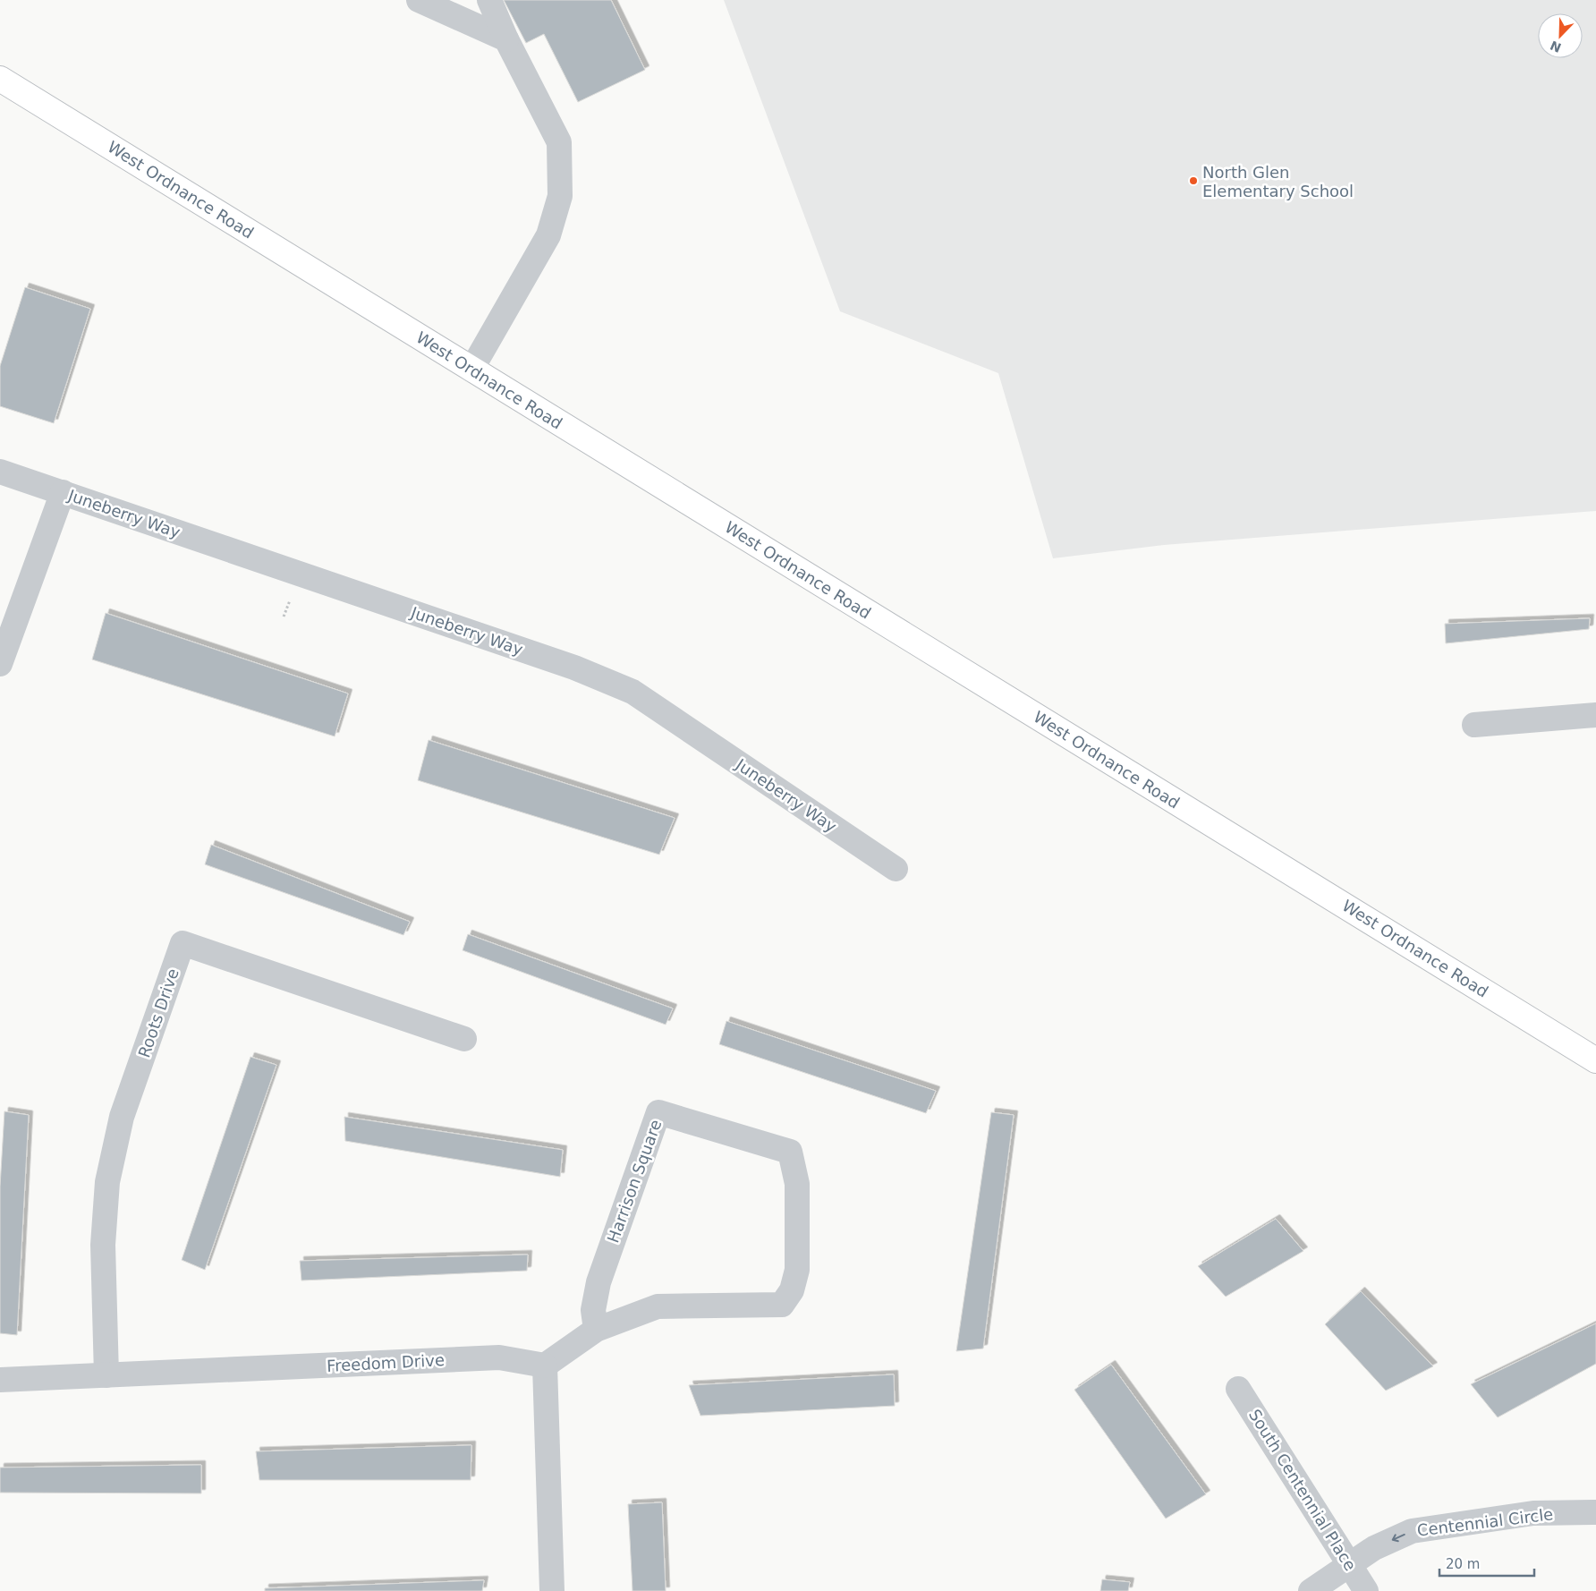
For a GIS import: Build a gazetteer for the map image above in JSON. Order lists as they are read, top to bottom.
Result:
{
  "streets": {
    "main road": ["West Ordnance Road"],
    "street": [
      "Juneberry Way",
      "Roots Drive",
      "Harrison Square",
      "Freedom Drive",
      "South Centennial Place",
      "Centennial Circle"
    ]
  },
  "crossings": [
    ["Roots Drive", "Freedom Drive"],
    ["Harrison Square", "Freedom Drive"],
    ["South Centennial Place", "Centennial Circle"]
  ],
  "one_way": ["Centennial Circle"],
  "places": ["North Glen Elementary School"],
  "scale_bar": "20 m",
  "north": "bottom left"
}
